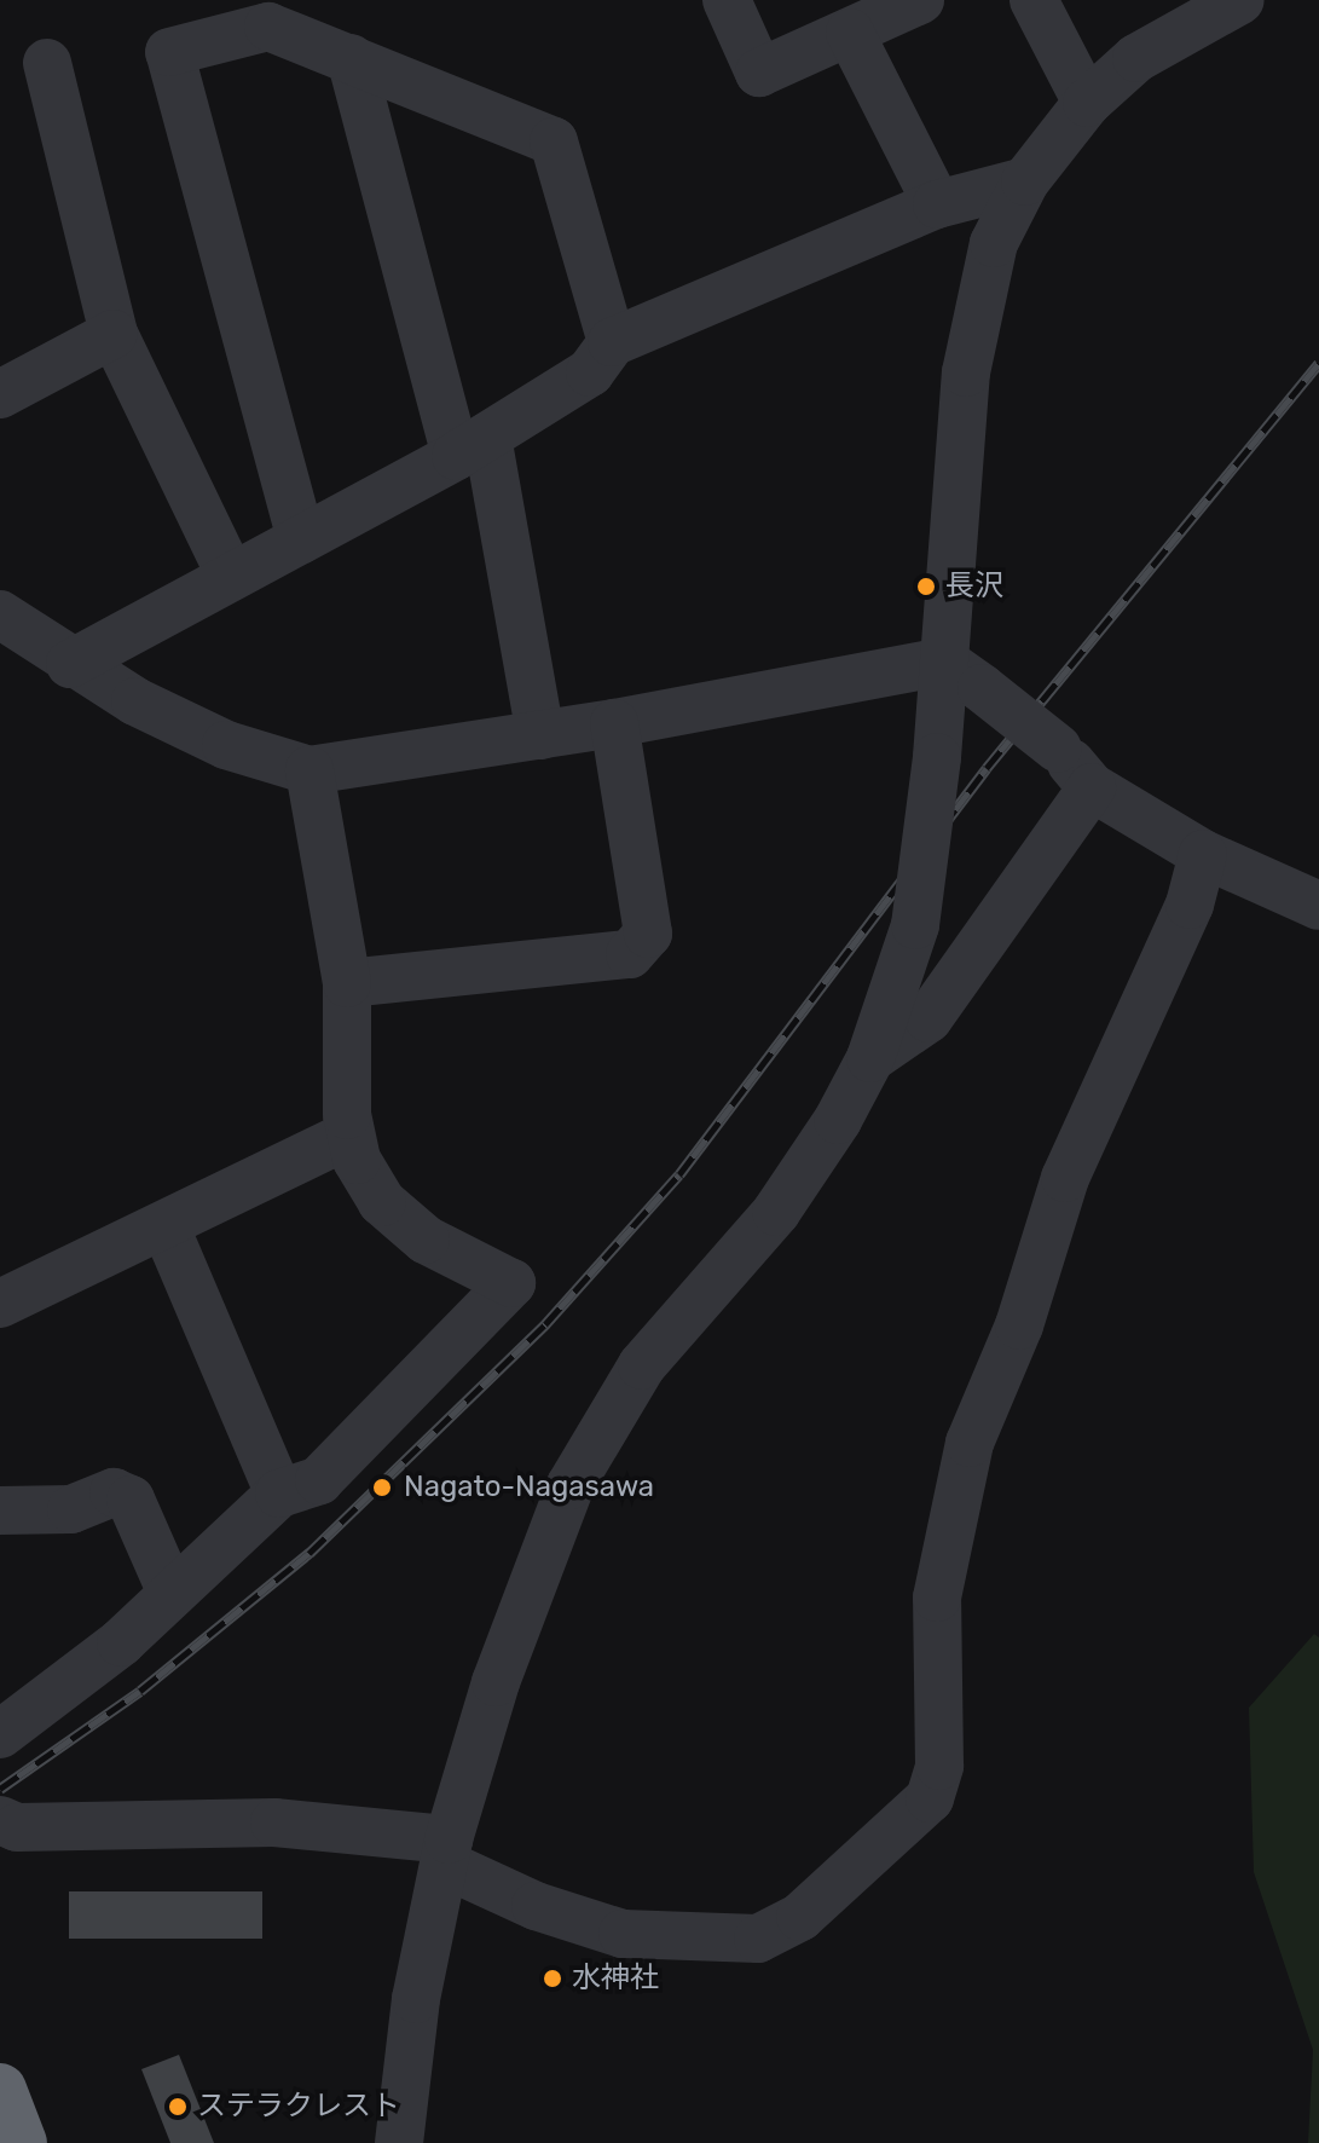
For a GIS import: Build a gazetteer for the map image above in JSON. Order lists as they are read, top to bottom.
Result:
{
  "places": [
    "長沢",
    "Nagato-Nagasawa",
    "水神社",
    "ステラクレスト"
  ]
}
